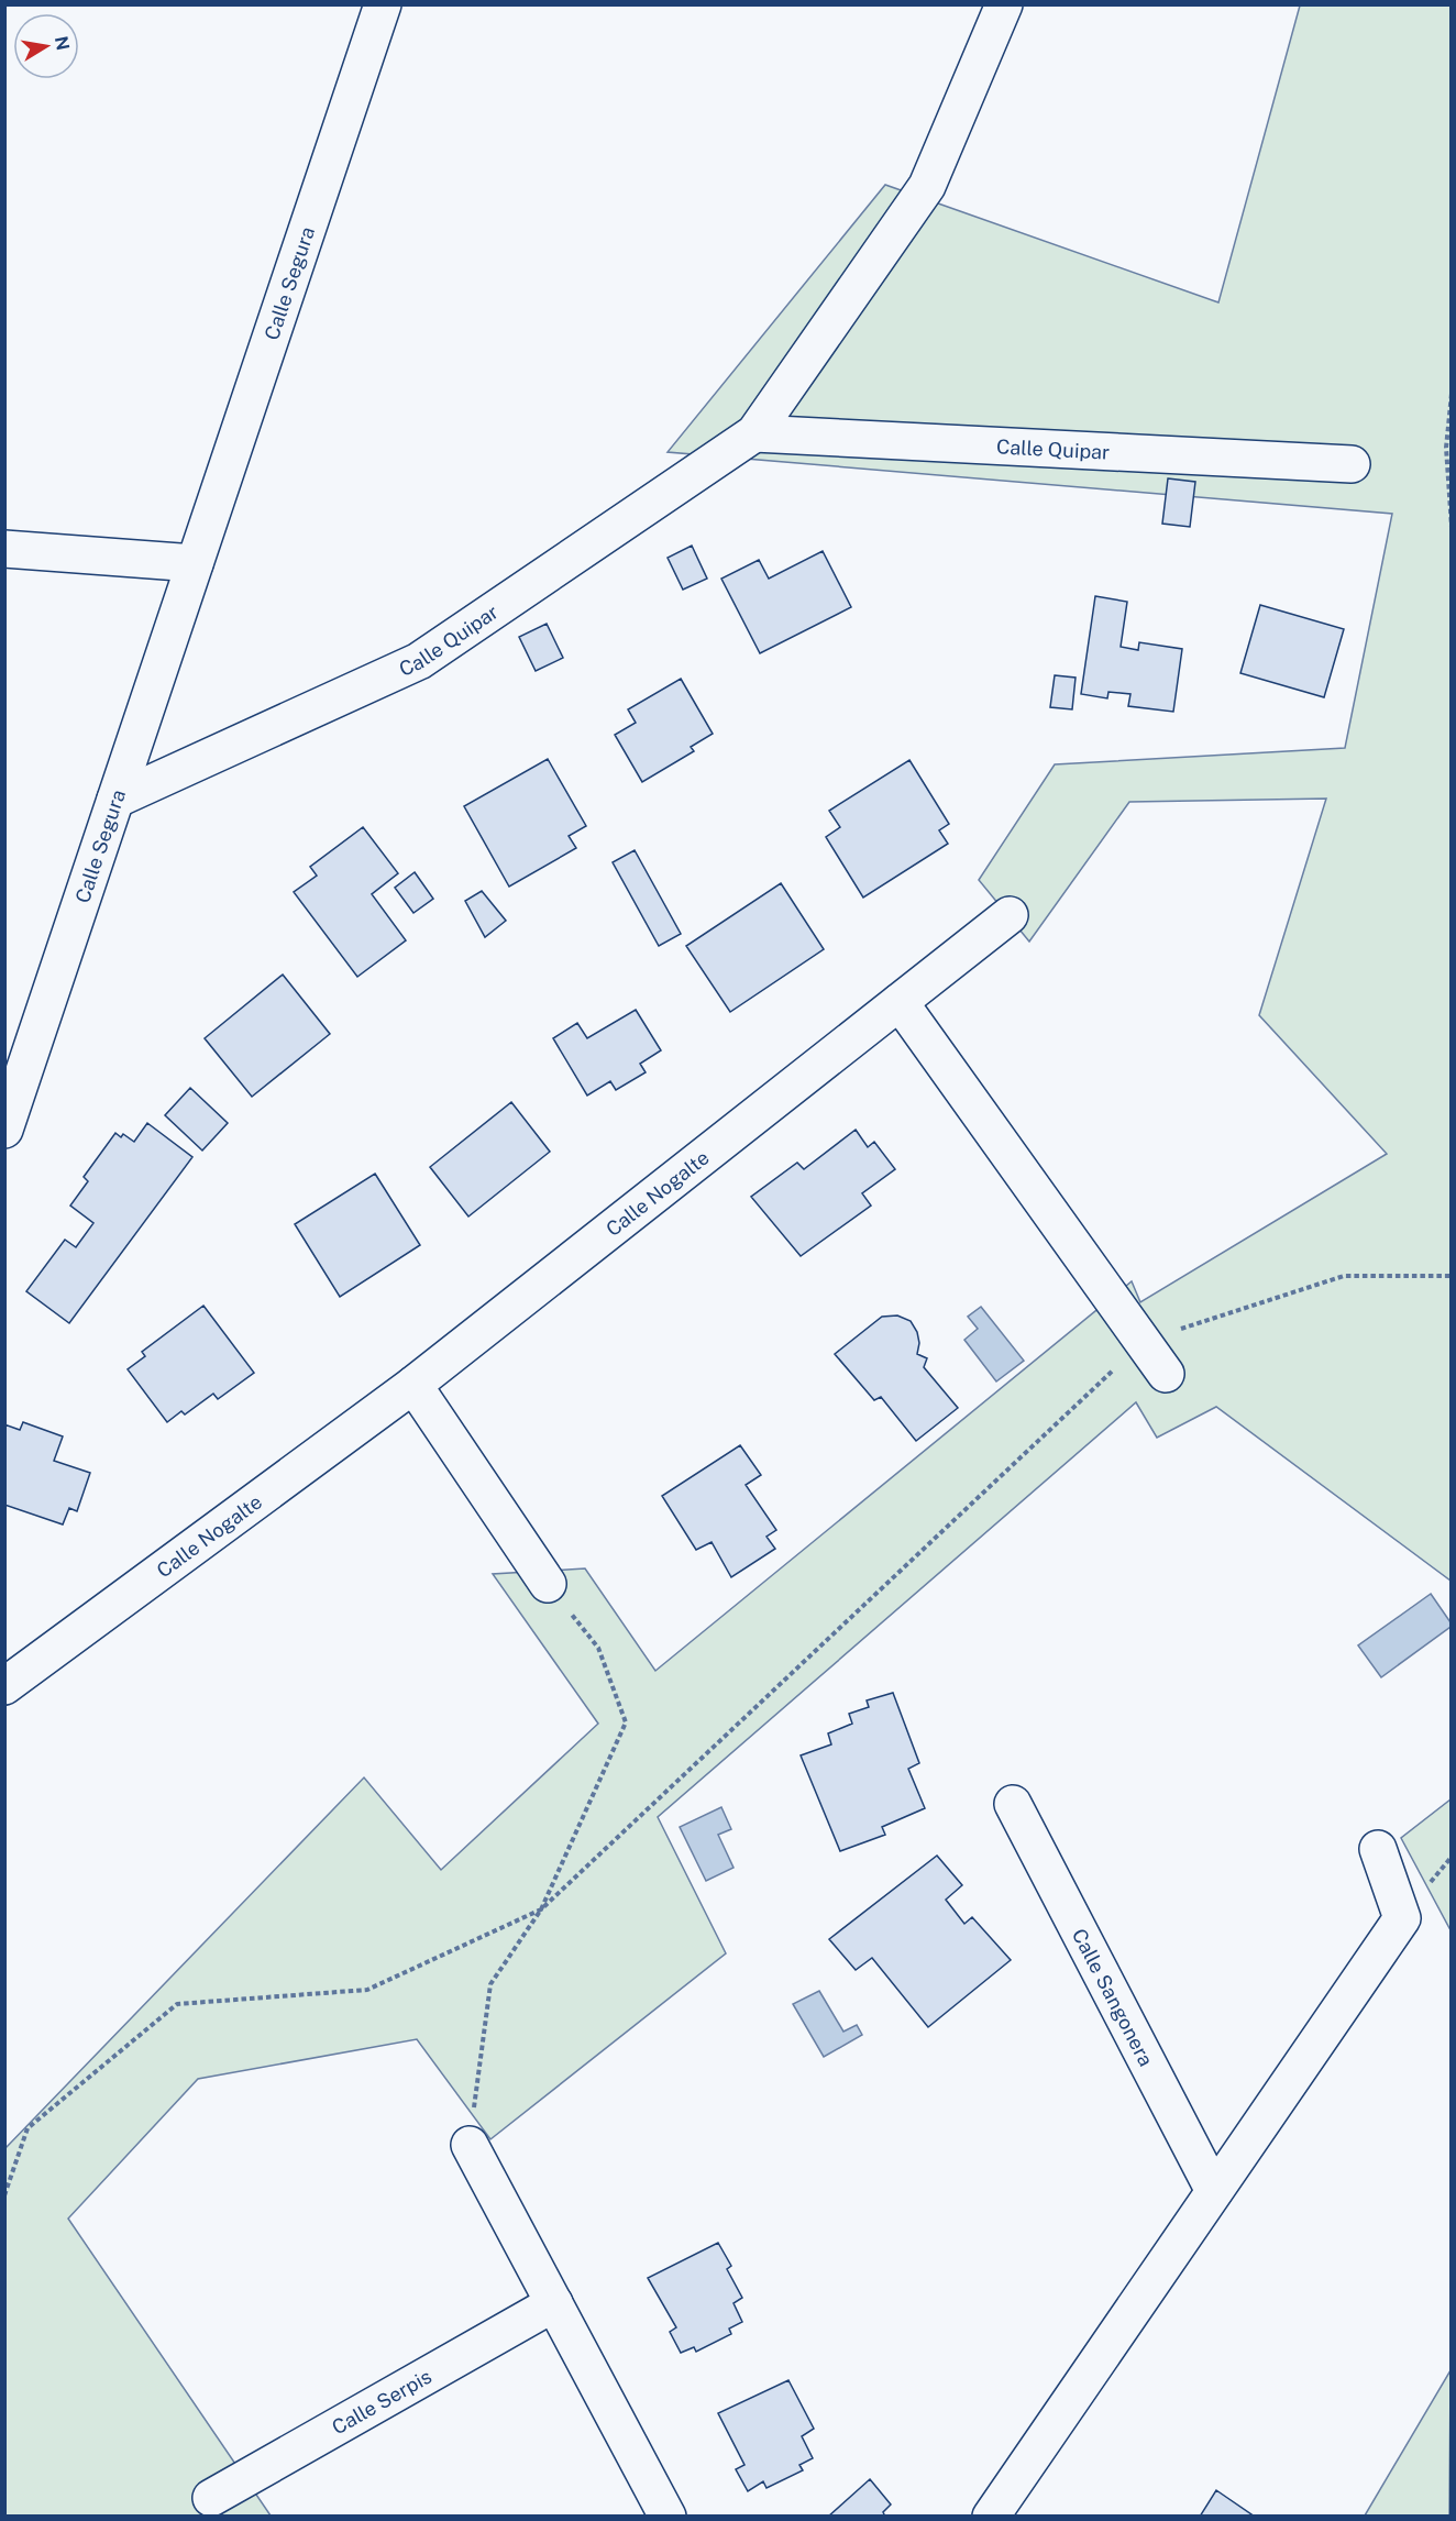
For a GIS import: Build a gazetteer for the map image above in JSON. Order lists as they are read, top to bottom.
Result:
{
  "streets": {
    "street": [
      "Calle Segura",
      "Calle Quipar",
      "Calle Nogalte",
      "Calle Sangonera",
      "Calle Serpis"
    ]
  },
  "crossings": [
    ["Calle Segura", "Calle Quipar"]
  ],
  "north": "right"
}
